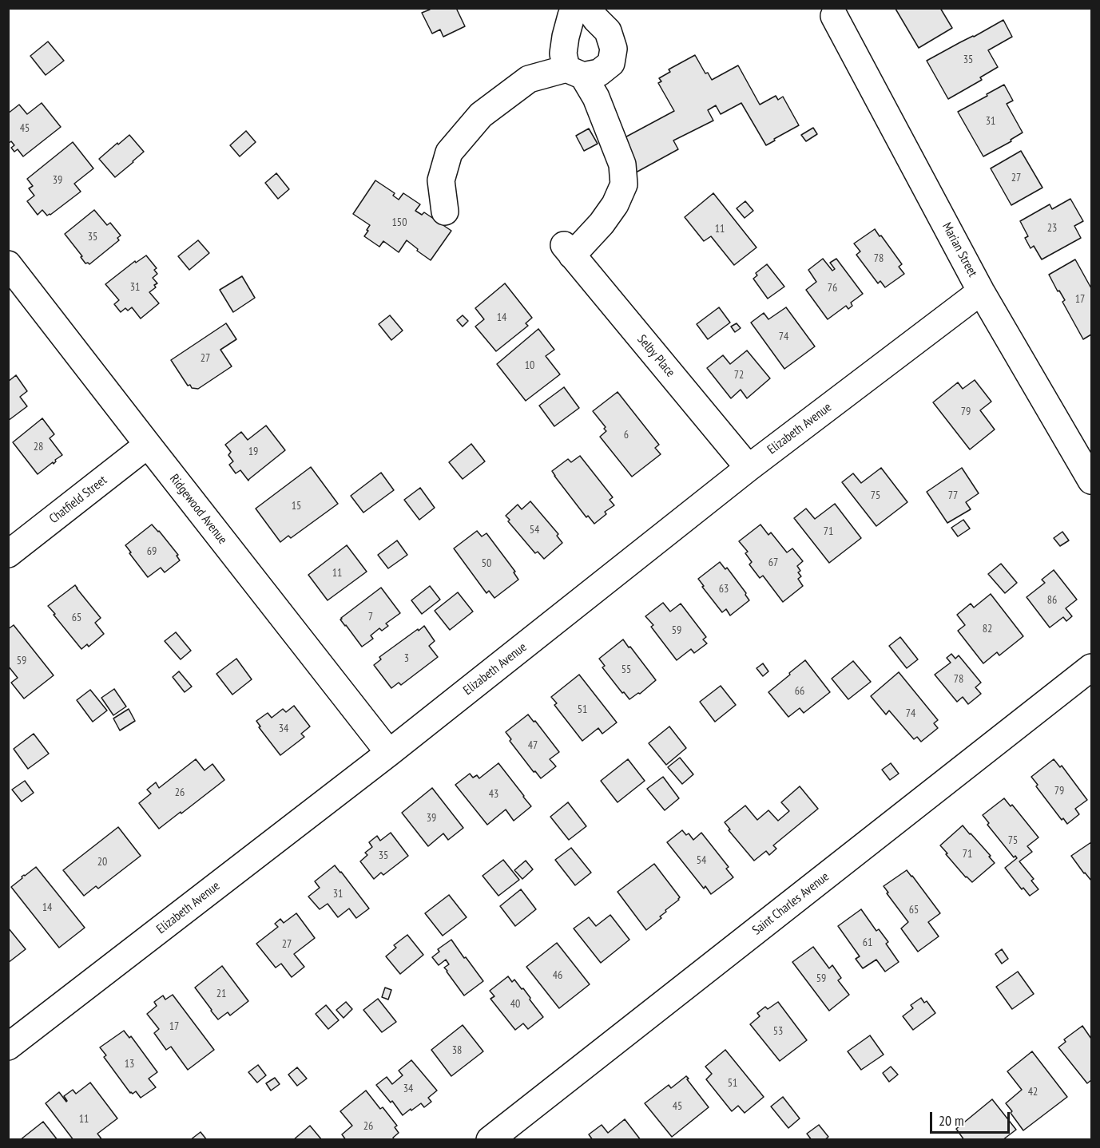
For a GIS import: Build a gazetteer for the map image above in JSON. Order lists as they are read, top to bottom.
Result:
{
  "streets": {
    "street": [
      "Marian Street",
      "Selby Place",
      "Elizabeth Avenue",
      "Chatfield Street",
      "Ridgewood Avenue",
      "Saint Charles Avenue"
    ]
  },
  "crossings": [
    ["Marian Street", "Elizabeth Avenue"],
    ["Selby Place", "Elizabeth Avenue"],
    ["Elizabeth Avenue", "Ridgewood Avenue"],
    ["Chatfield Street", "Ridgewood Avenue"]
  ],
  "house_numbers": [
    "35",
    "31",
    "45",
    "27",
    "39",
    "150",
    "23",
    "11",
    "35",
    "78",
    "31",
    "76",
    "17",
    "14",
    "74",
    "27",
    "10",
    "72",
    "79",
    "6",
    "28",
    "19",
    "75",
    "77",
    "15",
    "54",
    "71",
    "69",
    "67",
    "50",
    "11",
    "63",
    "86",
    "7",
    "65",
    "82",
    "59",
    "3",
    "59",
    "55",
    "78",
    "66",
    "51",
    "74",
    "34",
    "47",
    "79",
    "26",
    "43",
    "39",
    "75",
    "71",
    "35",
    "54",
    "20",
    "31",
    "14",
    "65",
    "61",
    "27",
    "46",
    "59",
    "21",
    "40",
    "17",
    "53",
    "38",
    "13",
    "51",
    "34",
    "42",
    "45",
    "11",
    "26"
  ],
  "scale_bar": "20 m"
}
